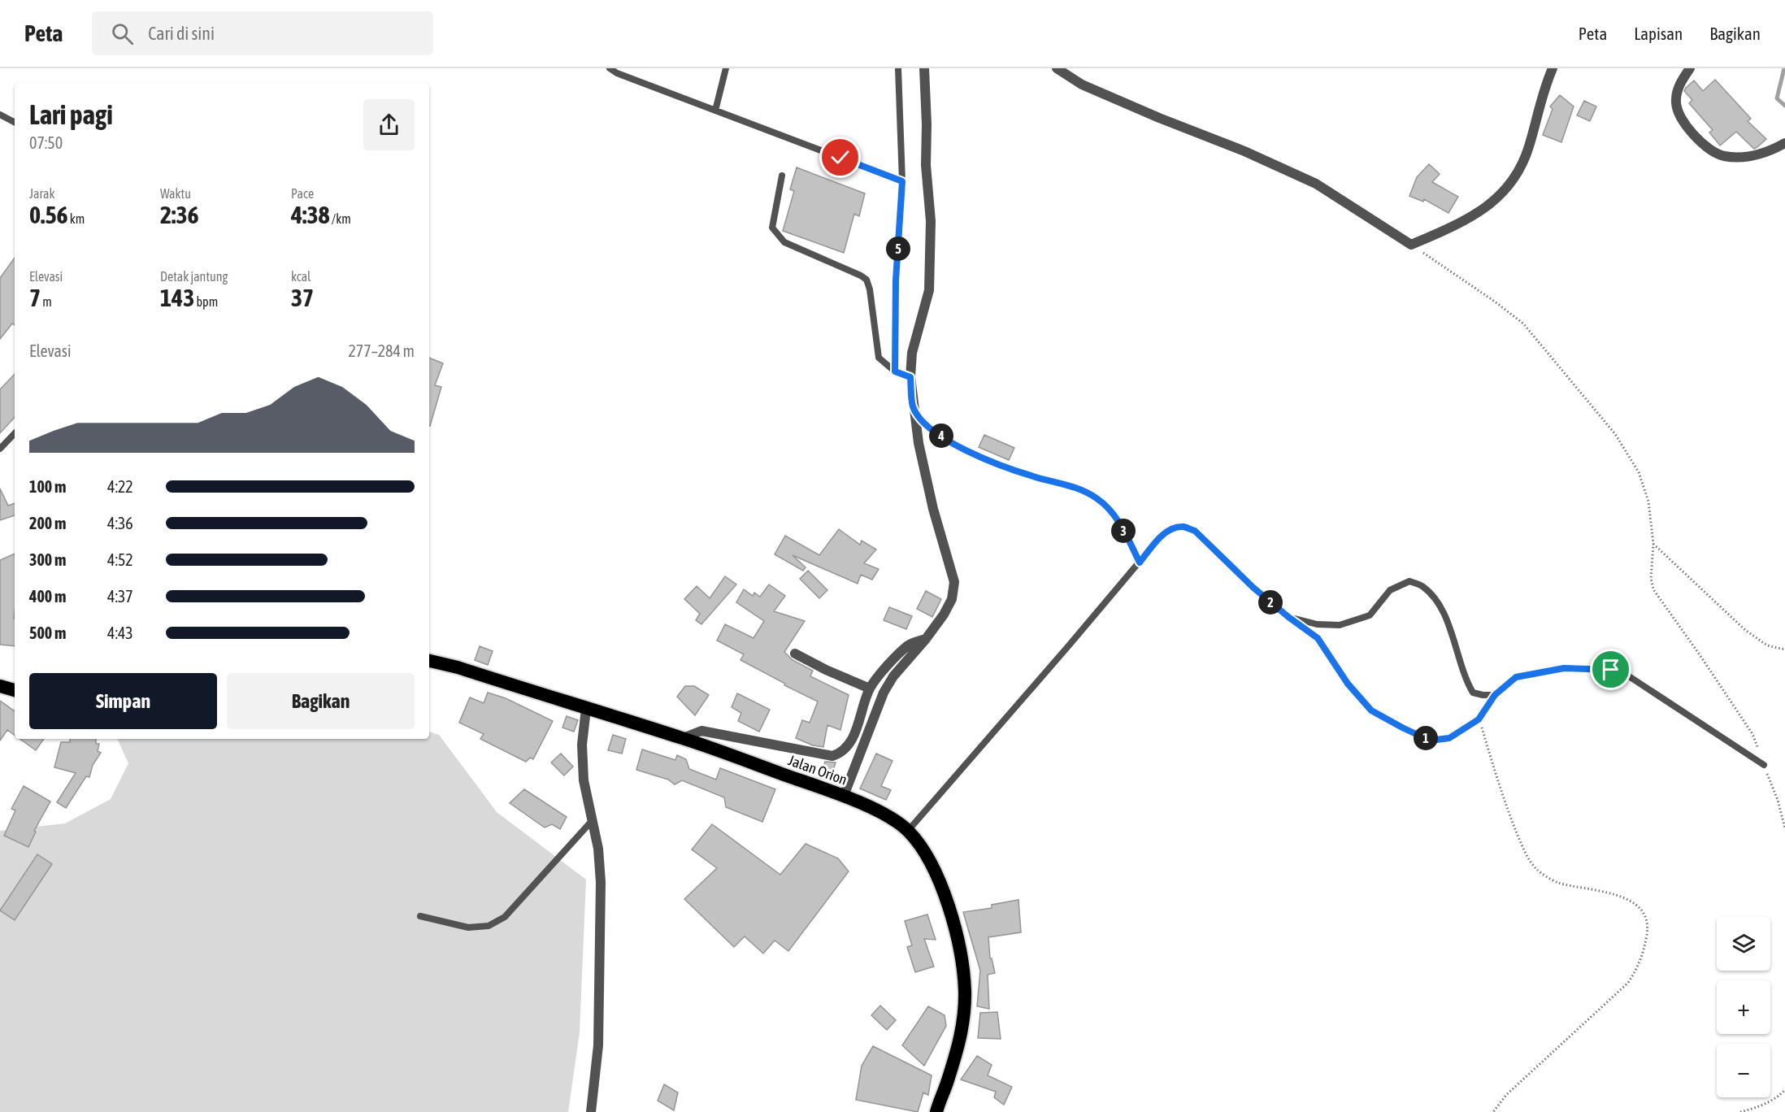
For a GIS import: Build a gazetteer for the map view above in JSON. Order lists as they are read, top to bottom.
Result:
{
  "streets": {
    "highway": ["Jalan Orion"]
  },
  "page": {
    "header": "Peta",
    "search": "Cari di sini",
    "nav": ["Peta", "Lapisan", "Bagikan"],
    "heading": ["Lari pagi", "07:50"],
    "stats": [
      ["Jarak", "0.56 km"],
      ["Waktu", "2:36"],
      ["Pace", "4:38 /km"],
      ["Elevasi", "7 m"],
      ["Detak jantung", "143 bpm"],
      ["kcal", "37"]
    ],
    "pins": [
      "5",
      "4",
      "3",
      "2",
      "1"
    ],
    "chart": ["Elevasi", "277–284 m"],
    "list": [
      {
        "name": "100 m",
        "note": "4:22"
      },
      {
        "name": "200 m",
        "note": "4:36"
      },
      {
        "name": "300 m",
        "note": "4:52"
      },
      {
        "name": "400 m",
        "note": "4:37"
      },
      {
        "name": "500 m",
        "note": "4:43"
      }
    ],
    "buttons": ["Simpan", "Bagikan"],
    "map_buttons": ["+", "−"]
  }
}
